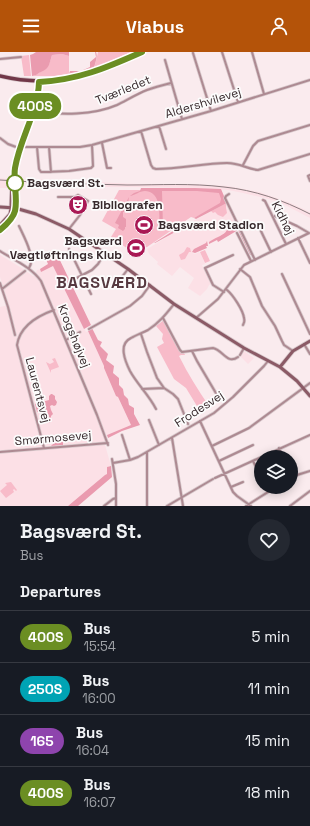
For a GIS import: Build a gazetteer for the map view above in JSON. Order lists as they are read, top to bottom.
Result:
{
  "streets": {
    "street": [
      "Tværledet",
      "Aldershvilevej",
      "Kidhøj",
      "Krogshøjvej",
      "Laurentsvej",
      "Frodesvej",
      "Smørmosevej"
    ]
  },
  "crossings": [
    ["Krogshøjvej", "Laurentsvej"],
    ["Krogshøjvej", "Smørmosevej"],
    ["Laurentsvej", "Smørmosevej"]
  ],
  "districts": ["BAGSVÆRD"],
  "places": {
    "other": ["Bagsværd St."],
    "theatre": ["Bibliografen"],
    "sports": ["Bagsværd Stadion", "Bagsværd Vægtløftnings Klub"]
  },
  "lines": ["bus line 400S"],
  "page": {
    "header": "Viabus",
    "on_map": "400S",
    "heading": [
      ["Bagsværd St.", "Bus"],
      "Departures"
    ],
    "list": [
      {
        "mark": "400S",
        "name": "Bus",
        "note": "15:54",
        "value": "5 min"
      },
      {
        "mark": "250S",
        "name": "Bus",
        "note": "16:00",
        "value": "11 min"
      },
      {
        "mark": "165",
        "name": "Bus",
        "note": "16:04",
        "value": "15 min"
      },
      {
        "mark": "400S",
        "name": "Bus",
        "note": "16:07",
        "value": "18 min"
      }
    ]
  }
}
